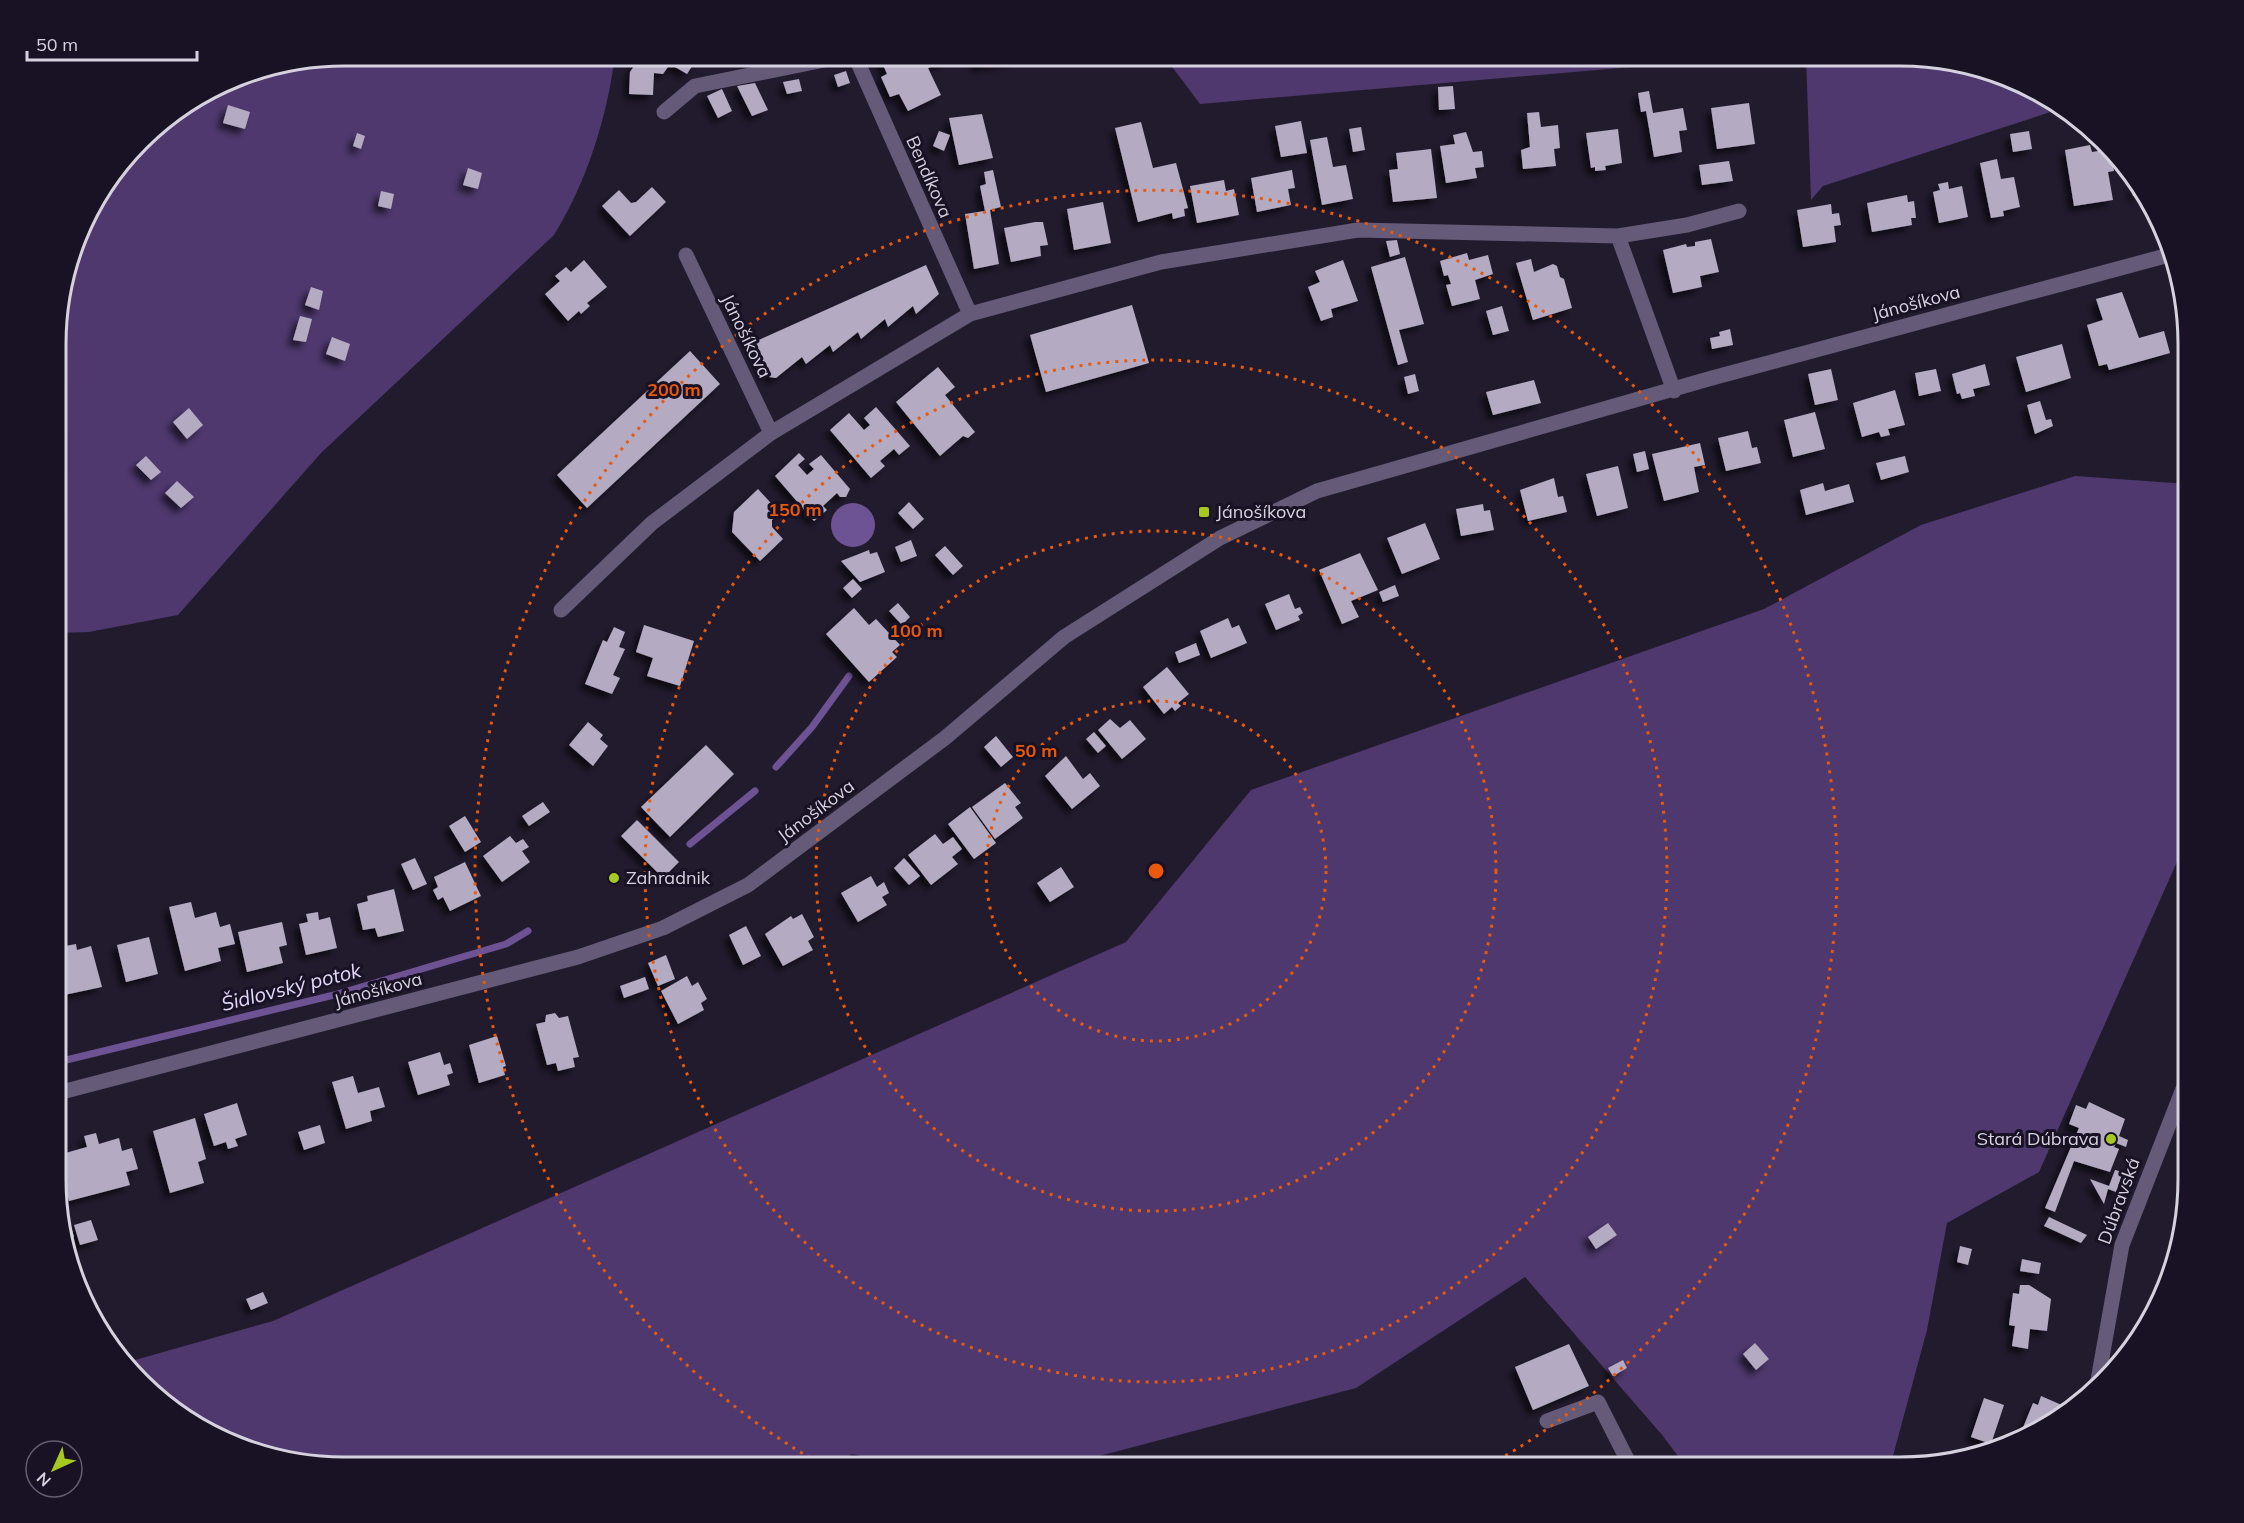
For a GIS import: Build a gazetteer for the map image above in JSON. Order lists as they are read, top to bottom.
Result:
{
  "streets": {
    "street": ["Bendíkova", "Jánošíkova", "Dúbravská"]
  },
  "water": ["Šidlovský potok"],
  "places": {
    "transit": ["Jánošíkova"],
    "other": ["Zahradnik", "Stará Dúbrava"]
  },
  "scale_bar": "50 m",
  "north": "bottom left",
  "rings": [
    "200 m",
    "150 m",
    "100 m",
    "50 m"
  ]
}
